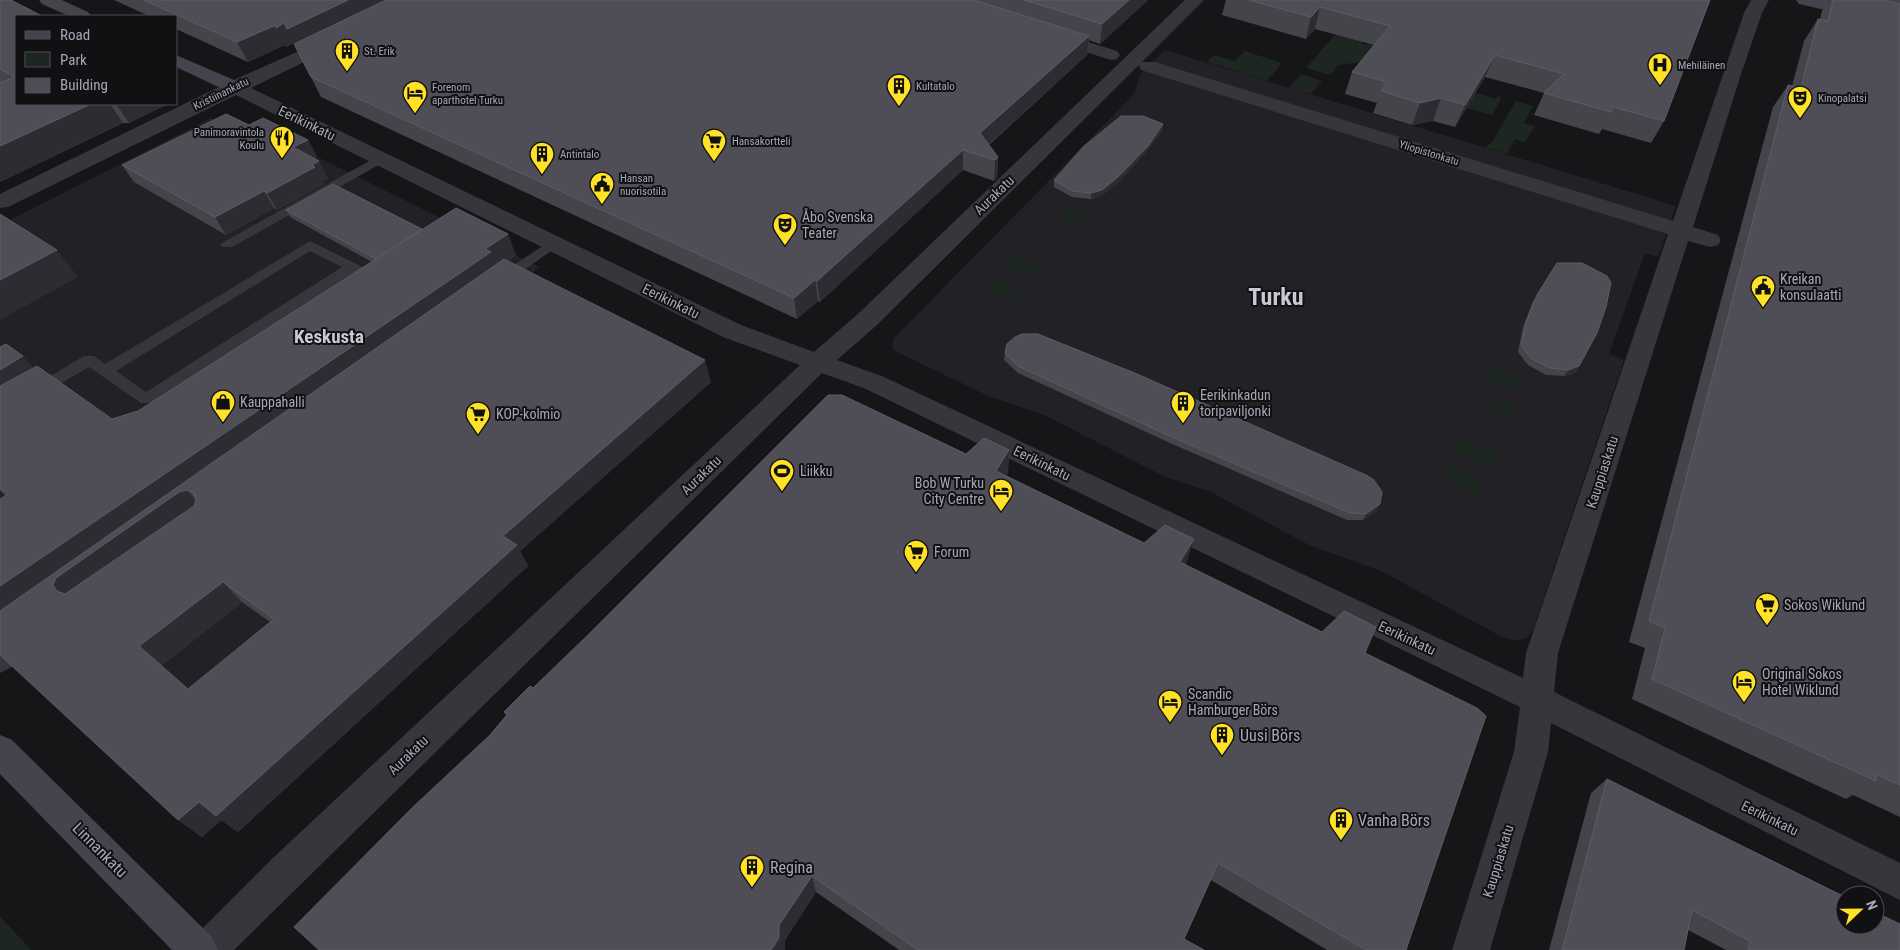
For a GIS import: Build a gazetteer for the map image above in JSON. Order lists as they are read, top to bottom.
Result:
{
  "streets": {
    "street": [
      "Kristiinankatu",
      "Eerikinkatu",
      "Yliopistonkatu",
      "Aurakatu",
      "Kauppiaskatu",
      "Linnankatu"
    ]
  },
  "crossings": [
    ["Kristiinankatu", "Eerikinkatu"],
    ["Eerikinkatu", "Aurakatu"],
    ["Eerikinkatu", "Kauppiaskatu"],
    ["Yliopistonkatu", "Kauppiaskatu"]
  ],
  "districts": ["Turku", "Keskusta"],
  "places": {
    "building": [
      "St. Erik",
      "Kultatalo",
      "Antintalo",
      "Eerikinkadun toripaviljonki",
      "Uusi Börs",
      "Vanha Börs",
      "Regina"
    ],
    "hospital": ["Mehiläinen"],
    "hotel": [
      "Forenom aparthotel Turku",
      "Bob W Turku City Centre",
      "Original Sokos Hotel Wiklund",
      "Scandic Hamburger Börs"
    ],
    "theatre": ["Kinopalatsi", "Åbo Svenska Teater"],
    "restaurant": ["Panimoravintola Koulu"],
    "supermarket": [
      "Hansakortteli",
      "KOP-kolmio",
      "Forum",
      "Sokos Wiklund"
    ],
    "public building": ["Hansan nuorisotila", "Kreikan konsulaatti"],
    "shop": ["Kauppahalli"],
    "sports": ["Liikku"]
  },
  "legend": ["Road", "Park", "Building"],
  "north": "right"
}
